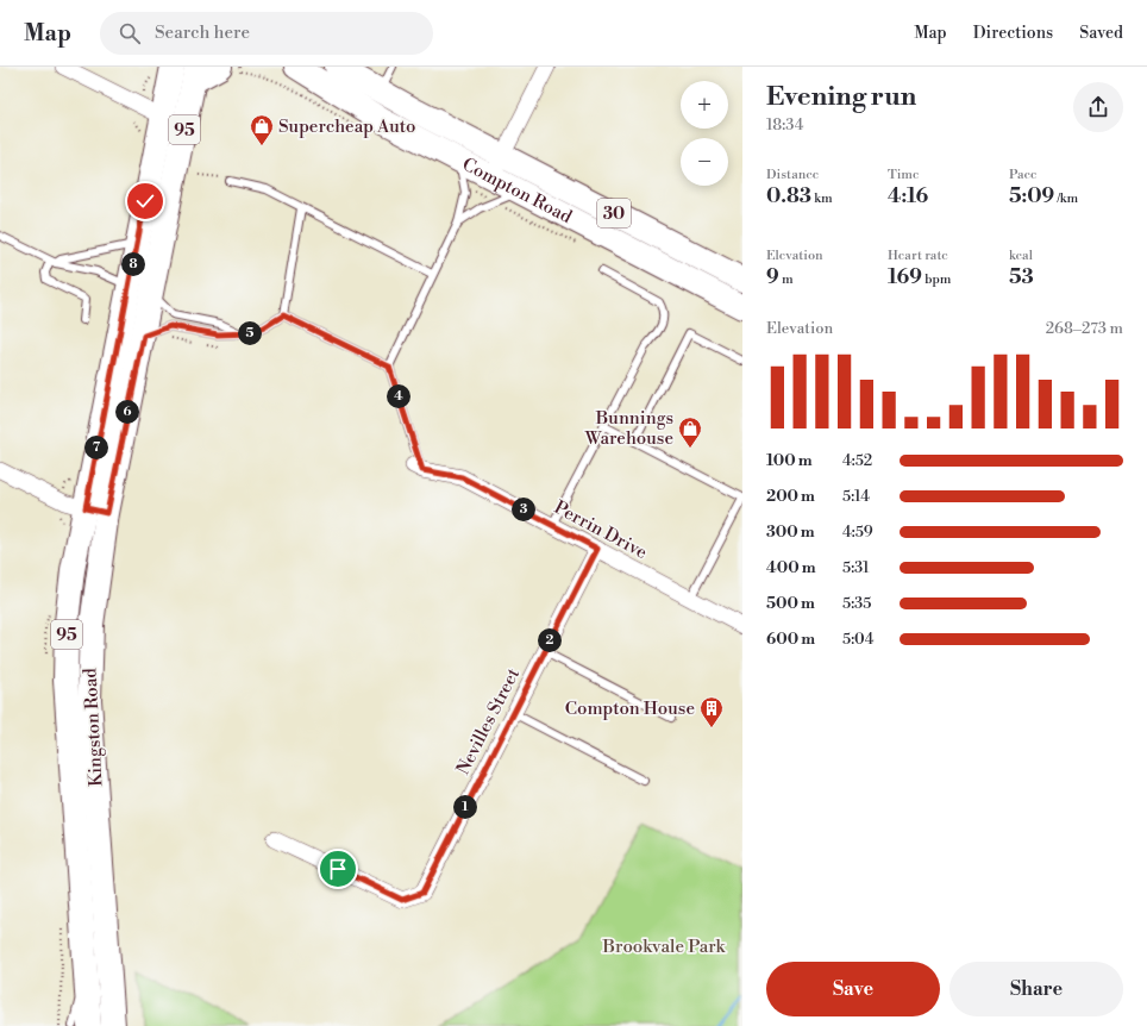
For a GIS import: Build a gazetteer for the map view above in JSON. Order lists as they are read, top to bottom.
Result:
{
  "streets": {
    "main road": [
      "95",
      "Compton Road",
      "30",
      "Kingston Road"
    ],
    "street": ["Perrin Drive", "Nevilles Street"]
  },
  "crossings": [
    ["Perrin Drive", "Nevilles Street"]
  ],
  "parks": ["Brookvale Park"],
  "places": {
    "shop": ["Supercheap Auto", "Bunnings Warehouse"],
    "building": ["Compton House"]
  },
  "page": {
    "header": "Map",
    "search": "Search here",
    "nav": ["Map", "Directions", "Saved"],
    "heading": ["Evening run", "18:34"],
    "map_buttons": ["+", "−"],
    "stats": [
      ["Distance", "0.83 km"],
      ["Time", "4:16"],
      ["Pace", "5:09 /km"],
      ["Elevation", "9 m"],
      ["Heart rate", "169 bpm"],
      ["kcal", "53"]
    ],
    "pins": [
      "8",
      "5",
      "4",
      "6",
      "7",
      "3",
      "2",
      "1"
    ],
    "chart": ["Elevation", "268–273 m"],
    "list": [
      {
        "name": "100 m",
        "note": "4:52"
      },
      {
        "name": "200 m",
        "note": "5:14"
      },
      {
        "name": "300 m",
        "note": "4:59"
      },
      {
        "name": "400 m",
        "note": "5:31"
      },
      {
        "name": "500 m",
        "note": "5:35"
      },
      {
        "name": "600 m",
        "note": "5:04"
      }
    ],
    "buttons": ["Save", "Share"]
  }
}
